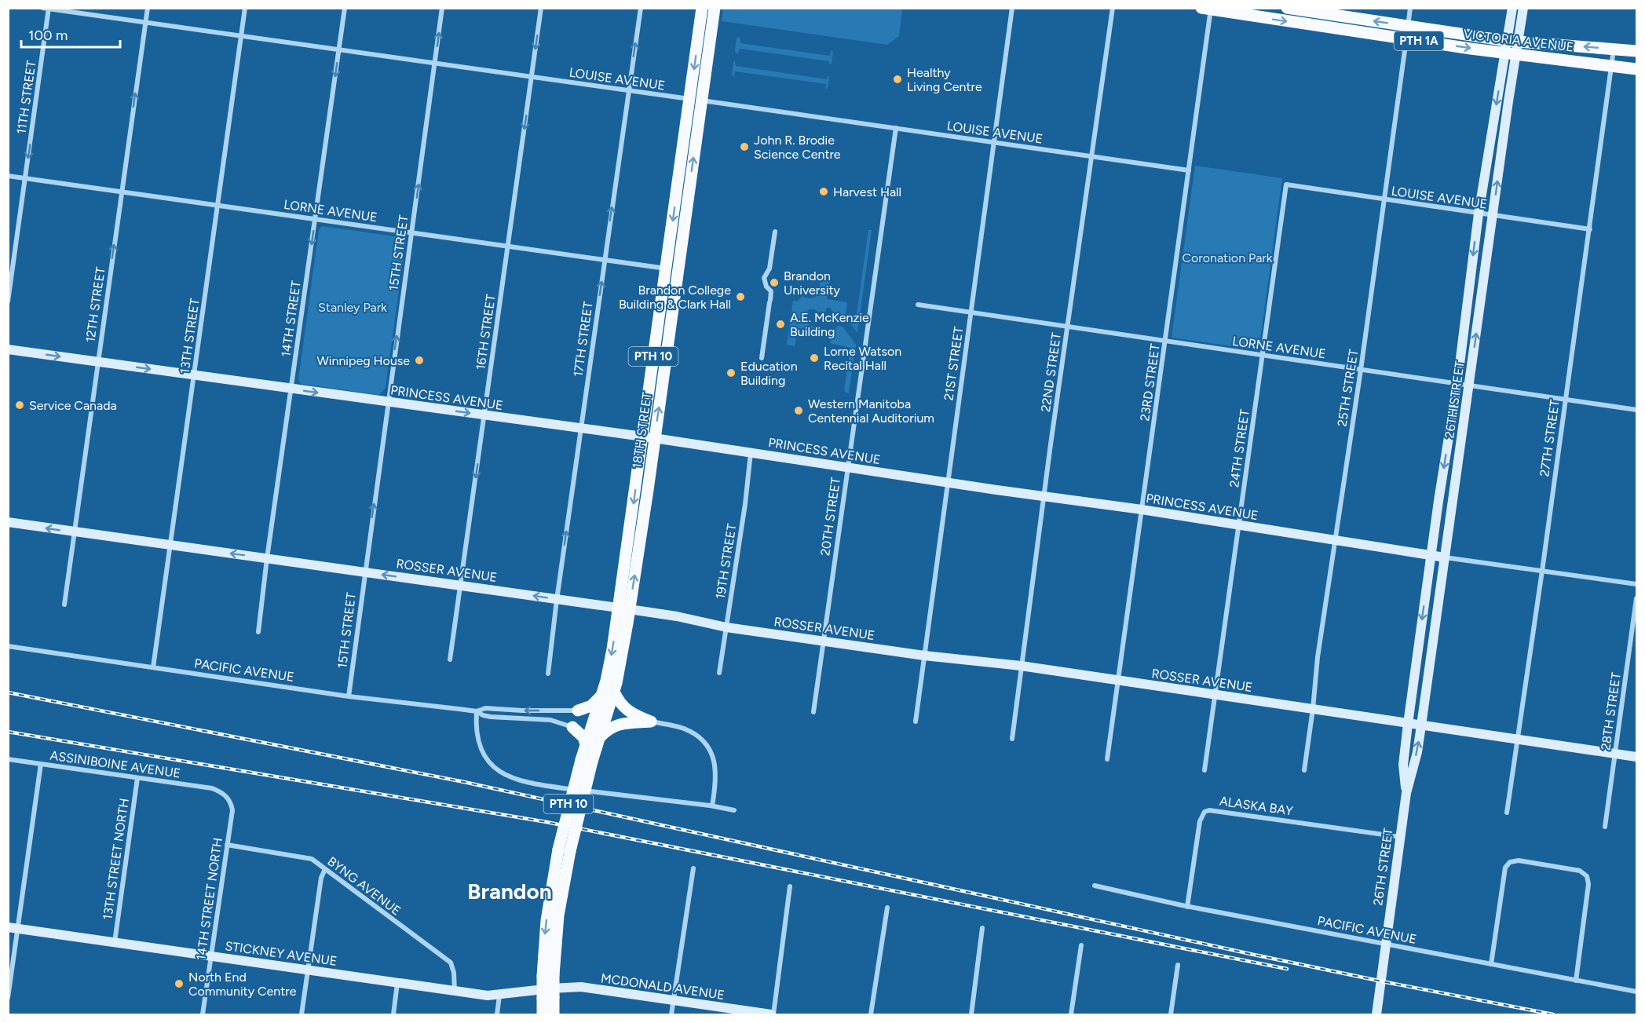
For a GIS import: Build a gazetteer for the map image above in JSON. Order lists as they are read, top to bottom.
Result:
{
  "streets": {
    "main road": [
      "VICTORIA AVENUE",
      "PTH 1A",
      "PTH 10",
      "18TH STREET"
    ],
    "street": [
      "LOUISE AVENUE",
      "11TH STREET",
      "LORNE AVENUE",
      "15TH STREET",
      "12TH STREET",
      "14TH STREET",
      "16TH STREET",
      "13TH STREET",
      "17TH STREET",
      "21ST STREET",
      "22ND STREET",
      "23RD STREET",
      "25TH STREET",
      "PRINCESS AVENUE",
      "26TH STREET",
      "27TH STREET",
      "24TH STREET",
      "20TH STREET",
      "19TH STREET",
      "ROSSER AVENUE",
      "PACIFIC AVENUE",
      "28TH STREET",
      "ASSINIBOINE AVENUE",
      "ALASKA BAY",
      "13TH STREET NORTH",
      "BYNG AVENUE",
      "14TH STREET NORTH",
      "STICKNEY AVENUE",
      "MCDONALD AVENUE"
    ]
  },
  "crossings": [
    ["VICTORIA AVENUE", "23RD STREET"],
    ["VICTORIA AVENUE", "25TH STREET"],
    ["VICTORIA AVENUE", "26TH STREET"],
    ["VICTORIA AVENUE", "27TH STREET"],
    ["LOUISE AVENUE", "11TH STREET"],
    ["LOUISE AVENUE", "15TH STREET"],
    ["LOUISE AVENUE", "12TH STREET"],
    ["LOUISE AVENUE", "14TH STREET"],
    ["LOUISE AVENUE", "16TH STREET"],
    ["LOUISE AVENUE", "13TH STREET"],
    ["LOUISE AVENUE", "17TH STREET"],
    ["LOUISE AVENUE", "21ST STREET"],
    ["LOUISE AVENUE", "22ND STREET"],
    ["LOUISE AVENUE", "23RD STREET"],
    ["LOUISE AVENUE", "25TH STREET"],
    ["LOUISE AVENUE", "26TH STREET"],
    ["LOUISE AVENUE", "18TH STREET"],
    ["LOUISE AVENUE", "27TH STREET"],
    ["LOUISE AVENUE", "24TH STREET"],
    ["LOUISE AVENUE", "20TH STREET"],
    ["11TH STREET", "LORNE AVENUE"],
    ["LORNE AVENUE", "15TH STREET"],
    ["LORNE AVENUE", "12TH STREET"],
    ["LORNE AVENUE", "14TH STREET"],
    ["LORNE AVENUE", "16TH STREET"],
    ["LORNE AVENUE", "13TH STREET"],
    ["LORNE AVENUE", "17TH STREET"],
    ["LORNE AVENUE", "21ST STREET"],
    ["LORNE AVENUE", "22ND STREET"],
    ["LORNE AVENUE", "23RD STREET"],
    ["LORNE AVENUE", "25TH STREET"],
    ["LORNE AVENUE", "26TH STREET"],
    ["LORNE AVENUE", "18TH STREET"],
    ["LORNE AVENUE", "27TH STREET"],
    ["LORNE AVENUE", "24TH STREET"],
    ["15TH STREET", "PRINCESS AVENUE"],
    ["15TH STREET", "ROSSER AVENUE"],
    ["15TH STREET", "PACIFIC AVENUE"],
    ["12TH STREET", "PRINCESS AVENUE"],
    ["12TH STREET", "ROSSER AVENUE"],
    ["14TH STREET", "PRINCESS AVENUE"],
    ["14TH STREET", "ROSSER AVENUE"],
    ["16TH STREET", "PRINCESS AVENUE"],
    ["16TH STREET", "ROSSER AVENUE"],
    ["13TH STREET", "PRINCESS AVENUE"],
    ["13TH STREET", "ROSSER AVENUE"],
    ["13TH STREET", "PACIFIC AVENUE"],
    ["17TH STREET", "PRINCESS AVENUE"],
    ["17TH STREET", "ROSSER AVENUE"],
    ["PTH 10", "18TH STREET"],
    ["PTH 10", "STICKNEY AVENUE"],
    ["PTH 10", "MCDONALD AVENUE"],
    ["21ST STREET", "PRINCESS AVENUE"],
    ["21ST STREET", "ROSSER AVENUE"],
    ["22ND STREET", "PRINCESS AVENUE"],
    ["22ND STREET", "ROSSER AVENUE"],
    ["23RD STREET", "PRINCESS AVENUE"],
    ["23RD STREET", "ROSSER AVENUE"],
    ["25TH STREET", "PRINCESS AVENUE"],
    ["25TH STREET", "ROSSER AVENUE"],
    ["PRINCESS AVENUE", "26TH STREET"],
    ["PRINCESS AVENUE", "18TH STREET"],
    ["PRINCESS AVENUE", "27TH STREET"],
    ["PRINCESS AVENUE", "24TH STREET"],
    ["PRINCESS AVENUE", "20TH STREET"],
    ["PRINCESS AVENUE", "19TH STREET"],
    ["26TH STREET", "ROSSER AVENUE"],
    ["26TH STREET", "PACIFIC AVENUE"],
    ["26TH STREET", "ALASKA BAY"],
    ["18TH STREET", "ROSSER AVENUE"],
    ["18TH STREET", "STICKNEY AVENUE"],
    ["18TH STREET", "MCDONALD AVENUE"],
    ["27TH STREET", "ROSSER AVENUE"],
    ["24TH STREET", "ROSSER AVENUE"],
    ["20TH STREET", "ROSSER AVENUE"],
    ["19TH STREET", "ROSSER AVENUE"],
    ["ROSSER AVENUE", "28TH STREET"],
    ["PACIFIC AVENUE", "ALASKA BAY"],
    ["ASSINIBOINE AVENUE", "13TH STREET NORTH"],
    ["ASSINIBOINE AVENUE", "14TH STREET NORTH"],
    ["13TH STREET NORTH", "STICKNEY AVENUE"],
    ["BYNG AVENUE", "14TH STREET NORTH"],
    ["BYNG AVENUE", "STICKNEY AVENUE"],
    ["14TH STREET NORTH", "STICKNEY AVENUE"],
    ["STICKNEY AVENUE", "MCDONALD AVENUE"]
  ],
  "one_way": [
    "11TH STREET",
    "15TH STREET",
    "12TH STREET",
    "14TH STREET",
    "16TH STREET",
    "17TH STREET"
  ],
  "districts": ["Brandon"],
  "parks": ["Coronation Park", "Stanley Park"],
  "places": [
    "Healthy Living Centre",
    "John R. Brodie Science Centre",
    "Harvest Hall",
    "Brandon University",
    "Brandon College Building & Clark Hall",
    "A.E. McKenzie Building",
    "Lorne Watson Recital Hall",
    "Winnipeg House",
    "Education Building",
    "Service Canada",
    "Western Manitoba Centennial Auditorium",
    "North End Community Centre"
  ],
  "scale_bar": "100 m"
}
